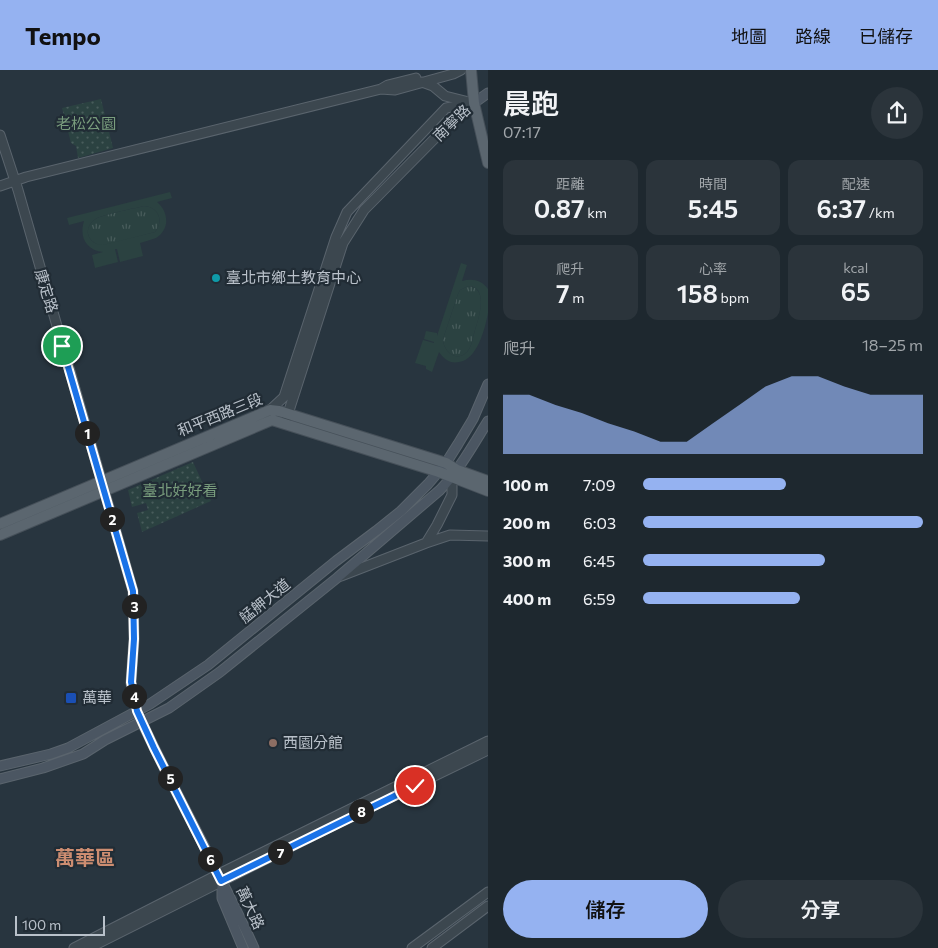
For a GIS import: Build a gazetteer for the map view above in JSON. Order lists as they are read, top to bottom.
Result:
{
  "streets": {
    "main road": ["和平西路三段", "艋舺大道", "萬大路"],
    "street": ["南寧路", "康定路"]
  },
  "crossings": [
    ["南寧路", "和平西路三段"],
    ["康定路", "和平西路三段"],
    ["康定路", "艋舺大道"],
    ["康定路", "萬大路"],
    ["和平西路三段", "艋舺大道"],
    ["艋舺大道", "萬大路"]
  ],
  "districts": ["萬華區"],
  "parks": ["老松公園", "臺北好好看"],
  "places": {
    "other": ["臺北市鄉土教育中心", "西園分館"],
    "transit": ["萬華"]
  },
  "scale_bar": "100 m",
  "page": {
    "header": "Tempo",
    "nav": ["地圖", "路線", "已儲存"],
    "heading": ["晨跑", "07:17"],
    "stats": [
      ["距離", "0.87 km"],
      ["時間", "5:45"],
      ["配速", "6:37 /km"],
      ["爬升", "7 m"],
      ["心率", "158 bpm"],
      ["kcal", "65"]
    ],
    "chart": ["爬升", "18–25 m"],
    "pins": [
      "1",
      "2",
      "3",
      "4",
      "5",
      "8",
      "7",
      "6"
    ],
    "list": [
      {
        "name": "100 m",
        "note": "7:09"
      },
      {
        "name": "200 m",
        "note": "6:03"
      },
      {
        "name": "300 m",
        "note": "6:45"
      },
      {
        "name": "400 m",
        "note": "6:59"
      }
    ],
    "buttons": ["儲存", "分享"],
    "scale": "100 m"
  }
}
